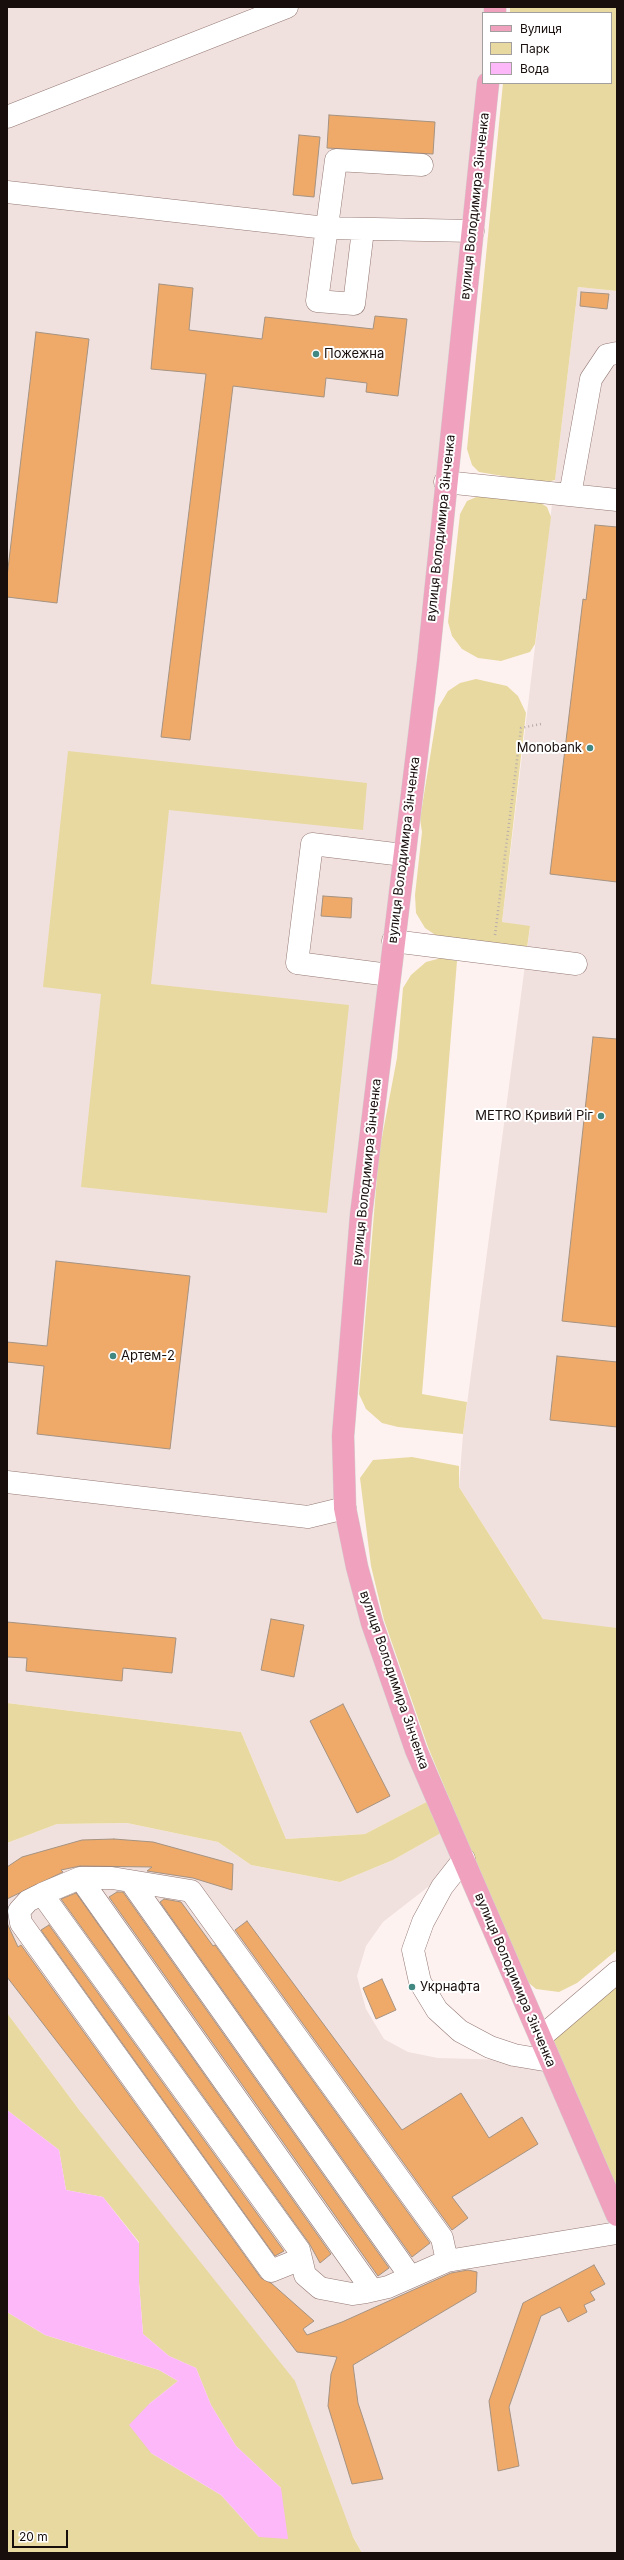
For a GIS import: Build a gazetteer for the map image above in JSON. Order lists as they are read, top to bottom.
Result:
{
  "streets": {
    "main road": ["вулиця Володимира Зінченка"]
  },
  "places": [
    "Пожежна",
    "Monobank",
    "METRO Кривий Ріг",
    "Артем-2",
    "Укрнафта"
  ],
  "legend": ["Вулиця", "Парк", "Вода"],
  "scale_bar": "20 m"
}
